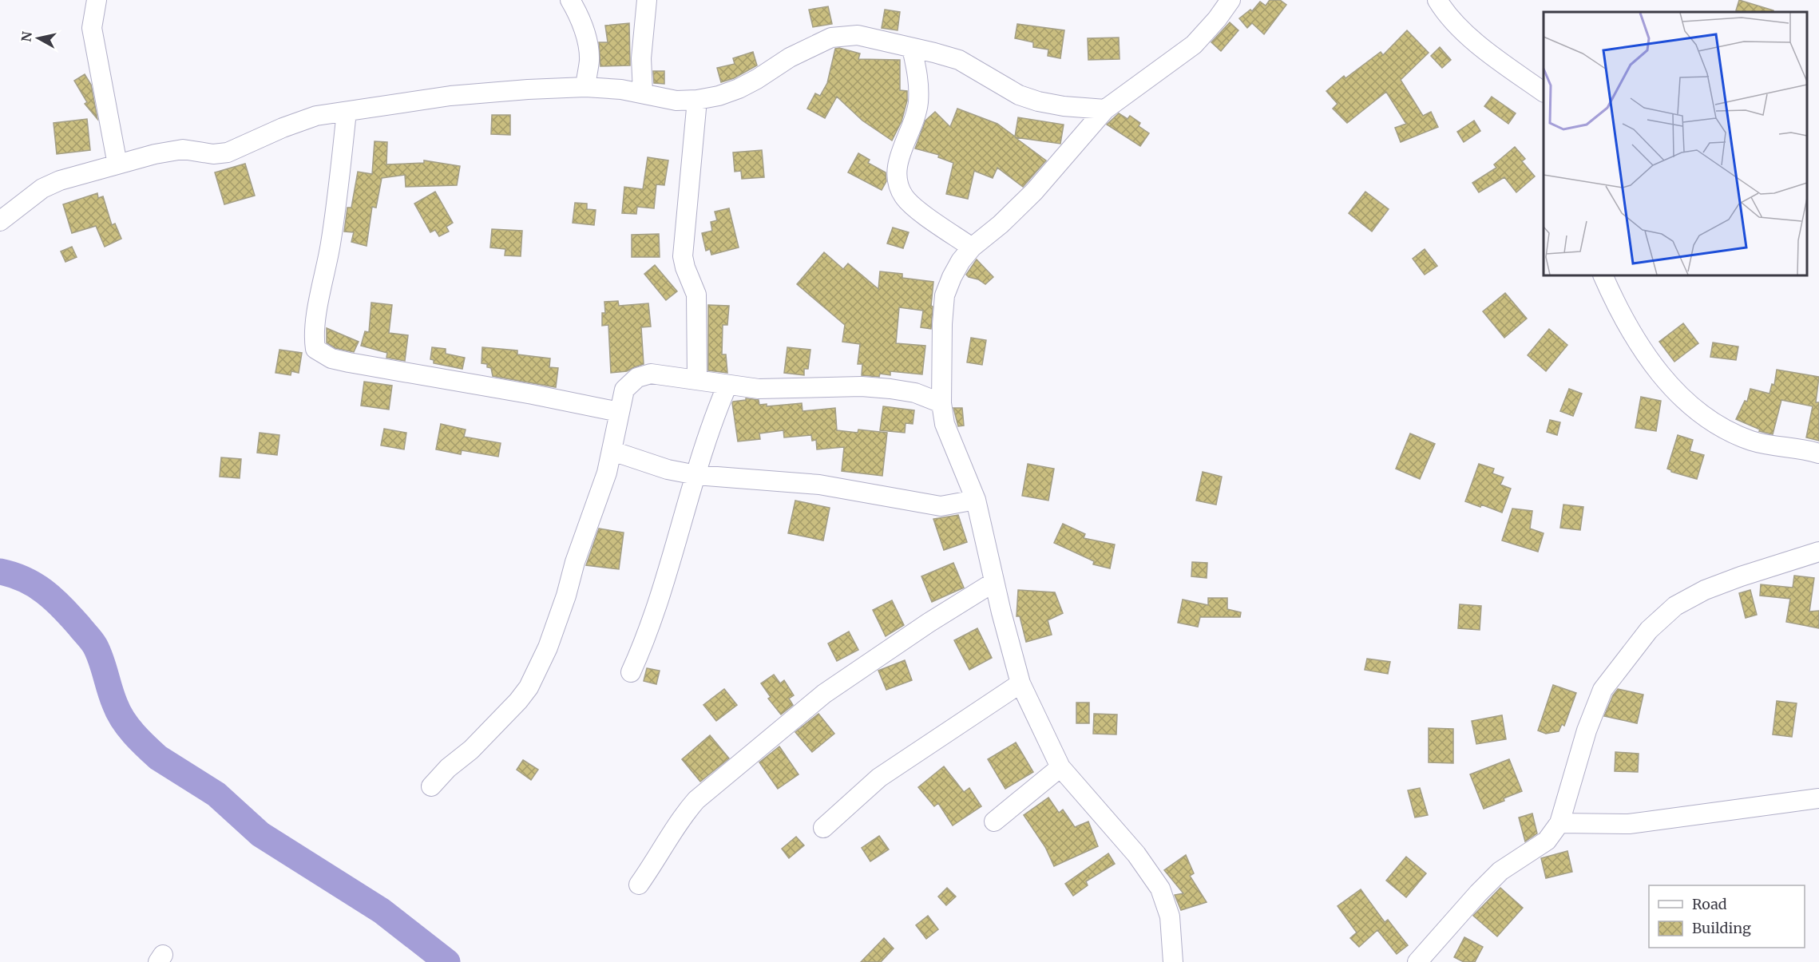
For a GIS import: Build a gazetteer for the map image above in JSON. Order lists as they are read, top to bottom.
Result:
{
  "legend": ["Road", "Building"],
  "north": "left"
}
